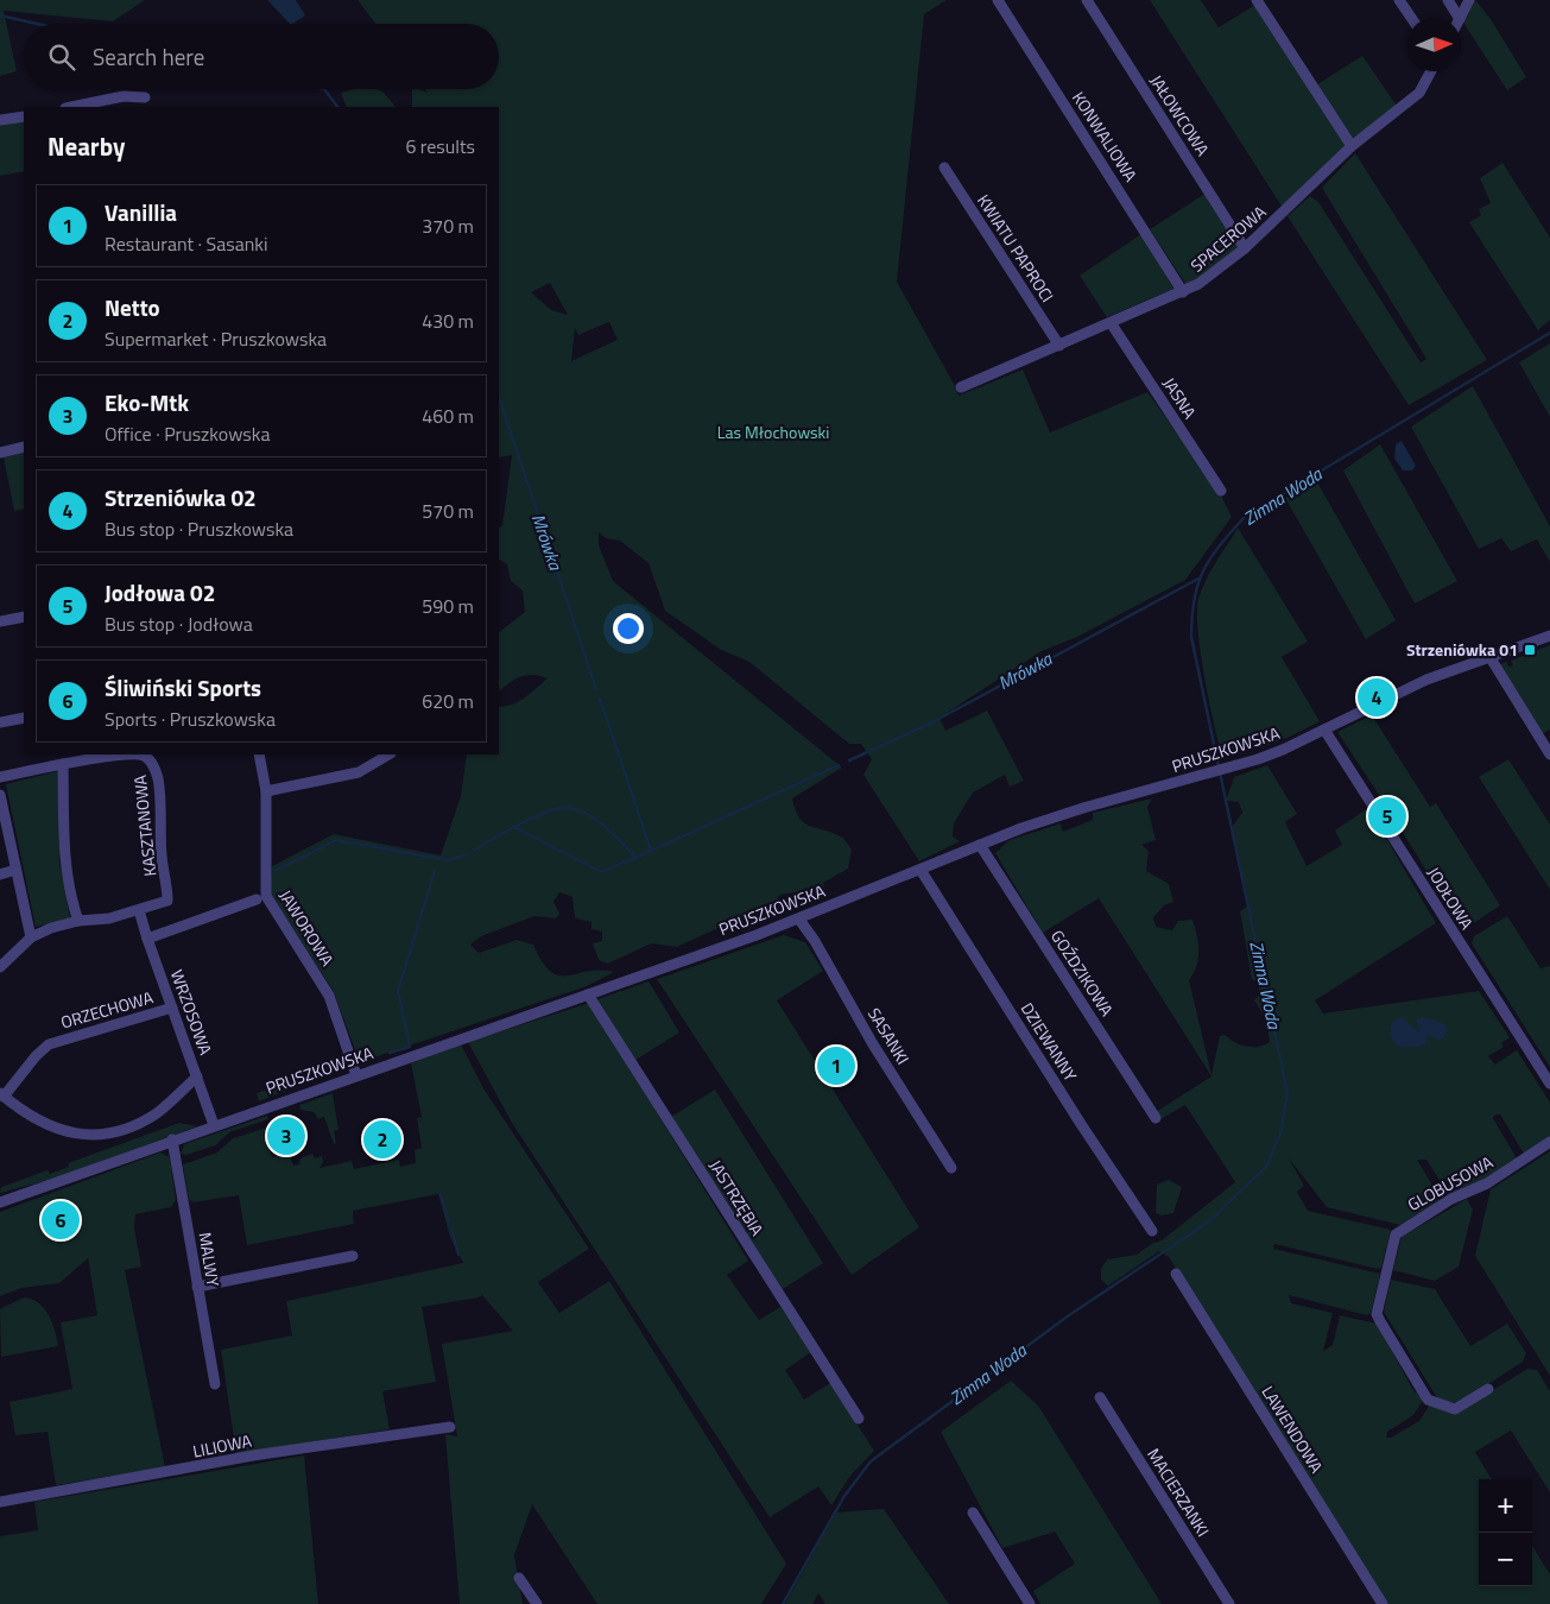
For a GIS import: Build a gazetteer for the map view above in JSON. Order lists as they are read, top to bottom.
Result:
{
  "streets": {
    "street": [
      "JAŁOWCOWA",
      "KONWALIOWA",
      "SPACEROWA",
      "KWIATU PAPROCI",
      "JASNA",
      "PRUSZKOWSKA",
      "KASZTANOWA",
      "JODŁOWA",
      "JAWOROWA",
      "GOŹDZIKOWA",
      "ORZECHOWA",
      "WRZOSOWA",
      "SASANKI",
      "DZIEWANNY",
      "GLOBUSOWA",
      "JASTRZĘBIA",
      "MALWY",
      "LAWENDOWA",
      "LILIOWA",
      "MACIERZANKI"
    ]
  },
  "crossings": [
    ["JAŁOWCOWA", "SPACEROWA"],
    ["KONWALIOWA", "SPACEROWA"],
    ["SPACEROWA", "KWIATU PAPROCI"],
    ["SPACEROWA", "JASNA"],
    ["PRUSZKOWSKA", "JODŁOWA"],
    ["PRUSZKOWSKA", "JAWOROWA"],
    ["PRUSZKOWSKA", "GOŹDZIKOWA"],
    ["PRUSZKOWSKA", "WRZOSOWA"],
    ["PRUSZKOWSKA", "SASANKI"],
    ["PRUSZKOWSKA", "DZIEWANNY"],
    ["PRUSZKOWSKA", "JASTRZĘBIA"],
    ["PRUSZKOWSKA", "MALWY"],
    ["KASZTANOWA", "WRZOSOWA"],
    ["JAWOROWA", "WRZOSOWA"],
    ["ORZECHOWA", "WRZOSOWA"]
  ],
  "water": ["Zimna Woda", "Mrówka"],
  "parks": ["Las Młochowski"],
  "places": {
    "transit": ["Strzeniówka 01"]
  },
  "north": "right",
  "page": {
    "search": "Search here",
    "heading": ["Nearby", "6 results"],
    "list": [
      {
        "mark": "1",
        "name": "Vanillia",
        "note": "Restaurant · Sasanki",
        "value": "370 m"
      },
      {
        "mark": "2",
        "name": "Netto",
        "note": "Supermarket · Pruszkowska",
        "value": "430 m"
      },
      {
        "mark": "3",
        "name": "Eko-Mtk",
        "note": "Office · Pruszkowska",
        "value": "460 m"
      },
      {
        "mark": "4",
        "name": "Strzeniówka 02",
        "note": "Bus stop · Pruszkowska",
        "value": "570 m"
      },
      {
        "mark": "5",
        "name": "Jodłowa 02",
        "note": "Bus stop · Jodłowa",
        "value": "590 m"
      },
      {
        "mark": "6",
        "name": "Śliwiński Sports",
        "note": "Sports · Pruszkowska",
        "value": "620 m"
      }
    ],
    "pins": [
      "4",
      "5",
      "1",
      "3",
      "2",
      "6"
    ],
    "map_buttons": ["+", "−"]
  }
}
